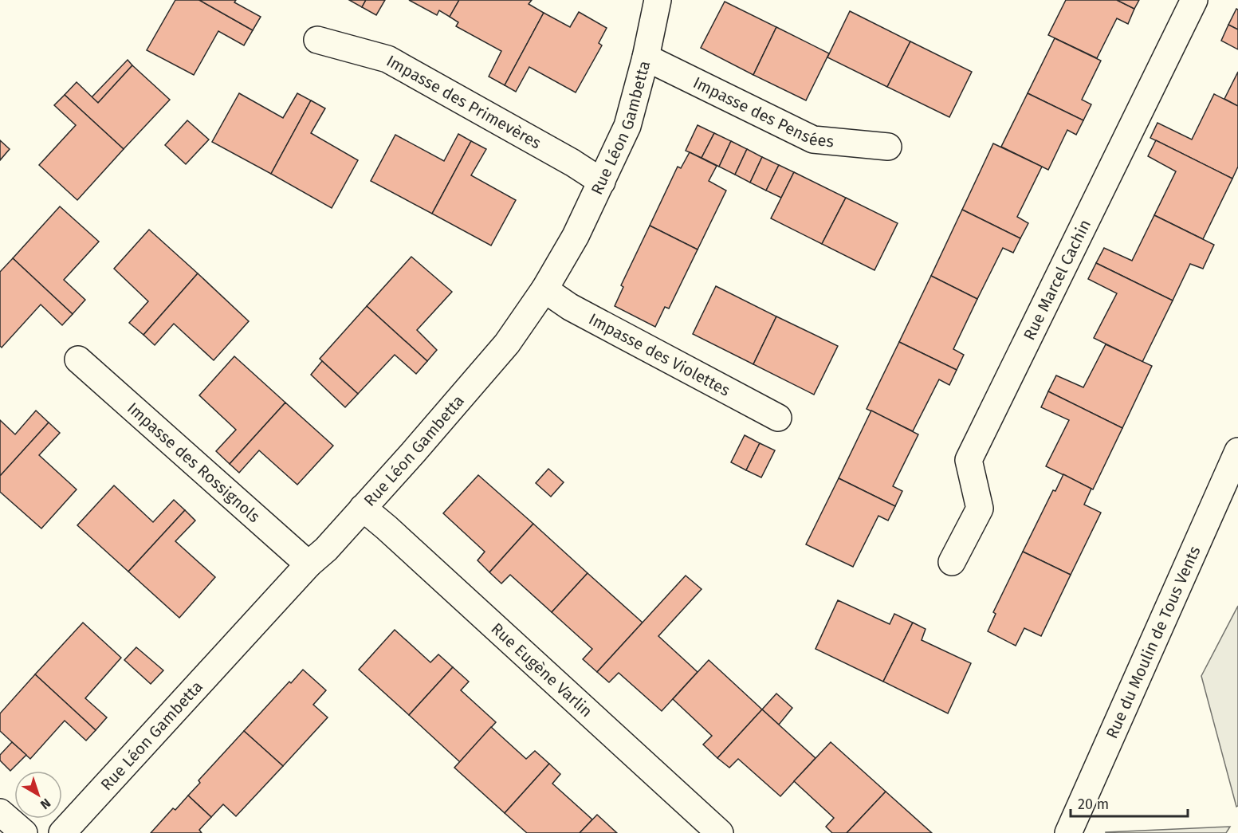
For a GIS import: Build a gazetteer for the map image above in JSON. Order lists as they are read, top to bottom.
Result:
{
  "streets": {
    "street": [
      "Impasse des Primevères",
      "Impasse des Pensées",
      "Rue Léon Gambetta",
      "Rue Marcel Cachin",
      "Impasse des Violettes",
      "Impasse des Rossignols",
      "Rue du Moulin de Tous Vents",
      "Rue Eugène Varlin"
    ]
  },
  "crossings": [
    ["Impasse des Primevères", "Rue Léon Gambetta"],
    ["Impasse des Pensées", "Rue Léon Gambetta"],
    ["Rue Léon Gambetta", "Impasse des Violettes"],
    ["Rue Léon Gambetta", "Impasse des Rossignols"],
    ["Rue Léon Gambetta", "Rue Eugène Varlin"]
  ],
  "scale_bar": "20 m",
  "north": "bottom right"
}
